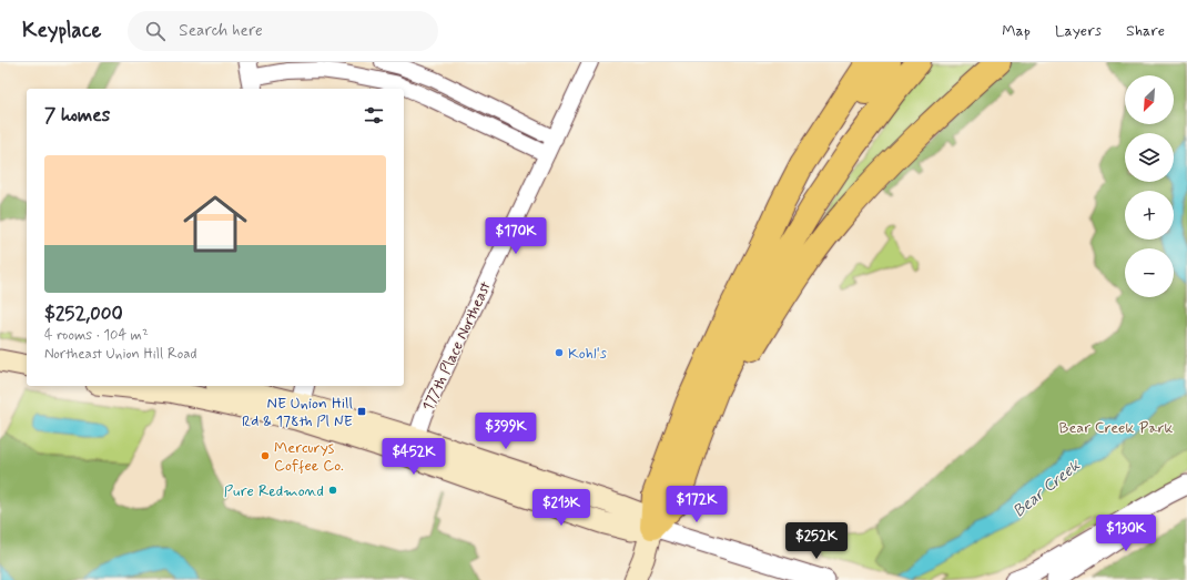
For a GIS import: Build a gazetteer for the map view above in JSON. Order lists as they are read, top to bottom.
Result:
{
  "streets": {
    "street": ["177th Place Northeast"]
  },
  "water": ["Bear Creek"],
  "parks": ["Bear Creek Park"],
  "places": {
    "other": ["Kohl's", "Mercurys Coffee Co.", "Pure Redmond"],
    "transit": ["NE Union Hill Rd & 178th Pl NE"]
  },
  "north": "bottom left",
  "page": {
    "header": "Keyplace",
    "search": "Search here",
    "nav": ["Map", "Layers", "Share"],
    "map_buttons": ["+", "−"],
    "heading": "7 homes",
    "list": [
      {
        "name": "$252,000",
        "note": "4 rooms · 104 m² · Northeast Union Hill Road"
      }
    ],
    "price": [
      "$170K",
      "$399K",
      "$452K",
      "$172K",
      "$213K",
      "$130K",
      "$252K"
    ]
  }
}
